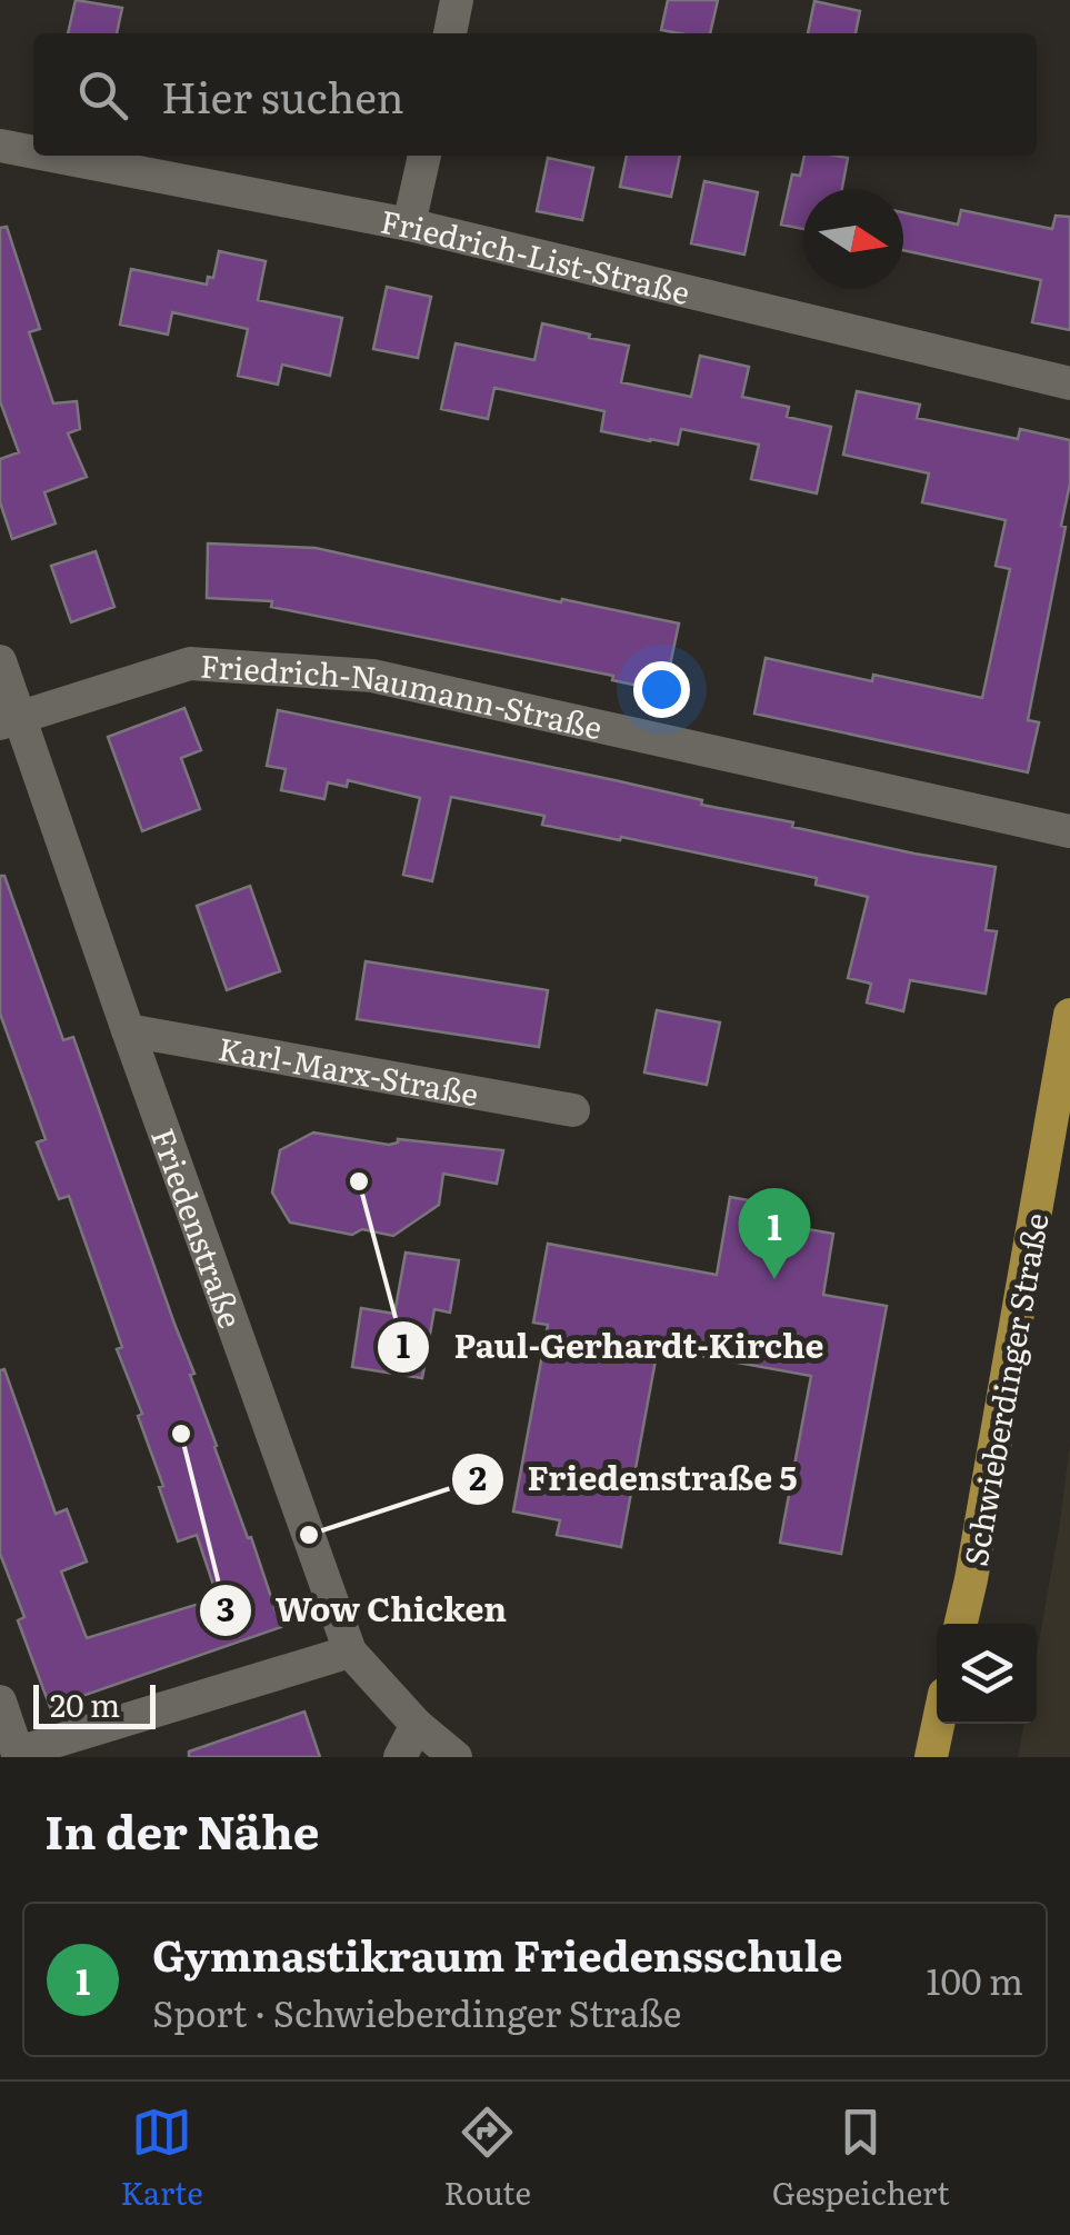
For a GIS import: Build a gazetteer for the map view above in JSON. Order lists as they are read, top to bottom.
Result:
{
  "streets": {
    "main road": ["Schwieberdinger Straße"],
    "street": [
      "Friedrich-List-Straße",
      "Friedrich-Naumann-Straße",
      "Karl-Marx-Straße",
      "Friedenstraße"
    ]
  },
  "crossings": [
    ["Friedrich-Naumann-Straße", "Friedenstraße"],
    ["Karl-Marx-Straße", "Friedenstraße"]
  ],
  "places": ["Paul-Gerhardt-Kirche", "Wow Chicken", "Friedenstraße 5"],
  "scale_bar": "20 m",
  "north": "right",
  "page": {
    "search": "Hier suchen",
    "pins": "1",
    "scale": "20 m",
    "heading": "In der Nähe",
    "list": [
      {
        "mark": "1",
        "name": "Gymnastikraum Friedensschule",
        "note": "Sport · Schwieberdinger Straße",
        "value": "100 m"
      }
    ],
    "nav": ["Karte", "Route", "Gespeichert"]
  }
}
